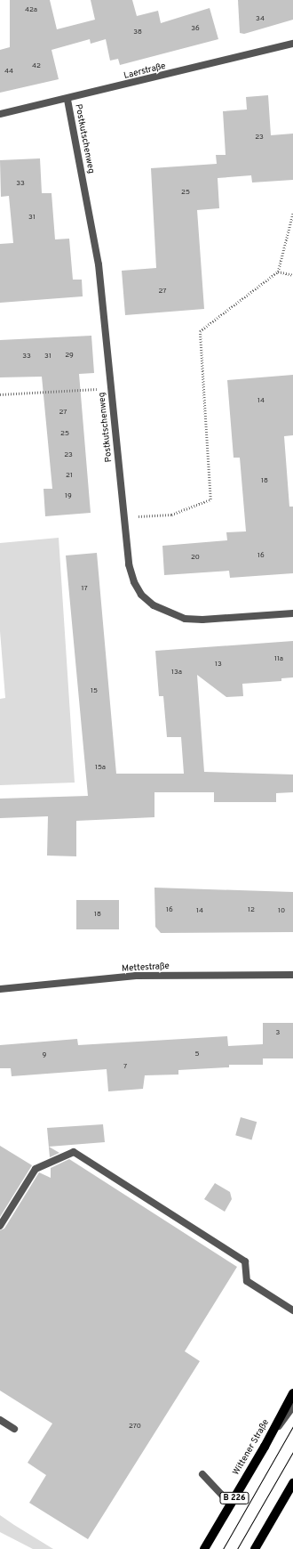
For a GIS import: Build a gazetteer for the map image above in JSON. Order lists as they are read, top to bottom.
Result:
{
  "streets": {
    "main road": ["Wittener Straße", "B 226"],
    "street": ["Laerstraße", "Postkutschenweg", "Mettestraße"]
  },
  "crossings": [
    ["Laerstraße", "Postkutschenweg"]
  ],
  "house_numbers": [
    "42a",
    "34",
    "36",
    "38",
    "42",
    "44",
    "23",
    "33",
    "25",
    "31",
    "27",
    "29",
    "33",
    "31",
    "14",
    "27",
    "25",
    "23",
    "21",
    "18",
    "19",
    "16",
    "20",
    "17",
    "11a",
    "13",
    "13a",
    "15",
    "15a",
    "16",
    "12",
    "14",
    "10",
    "18",
    "3",
    "5",
    "9",
    "7",
    "270"
  ]
}
